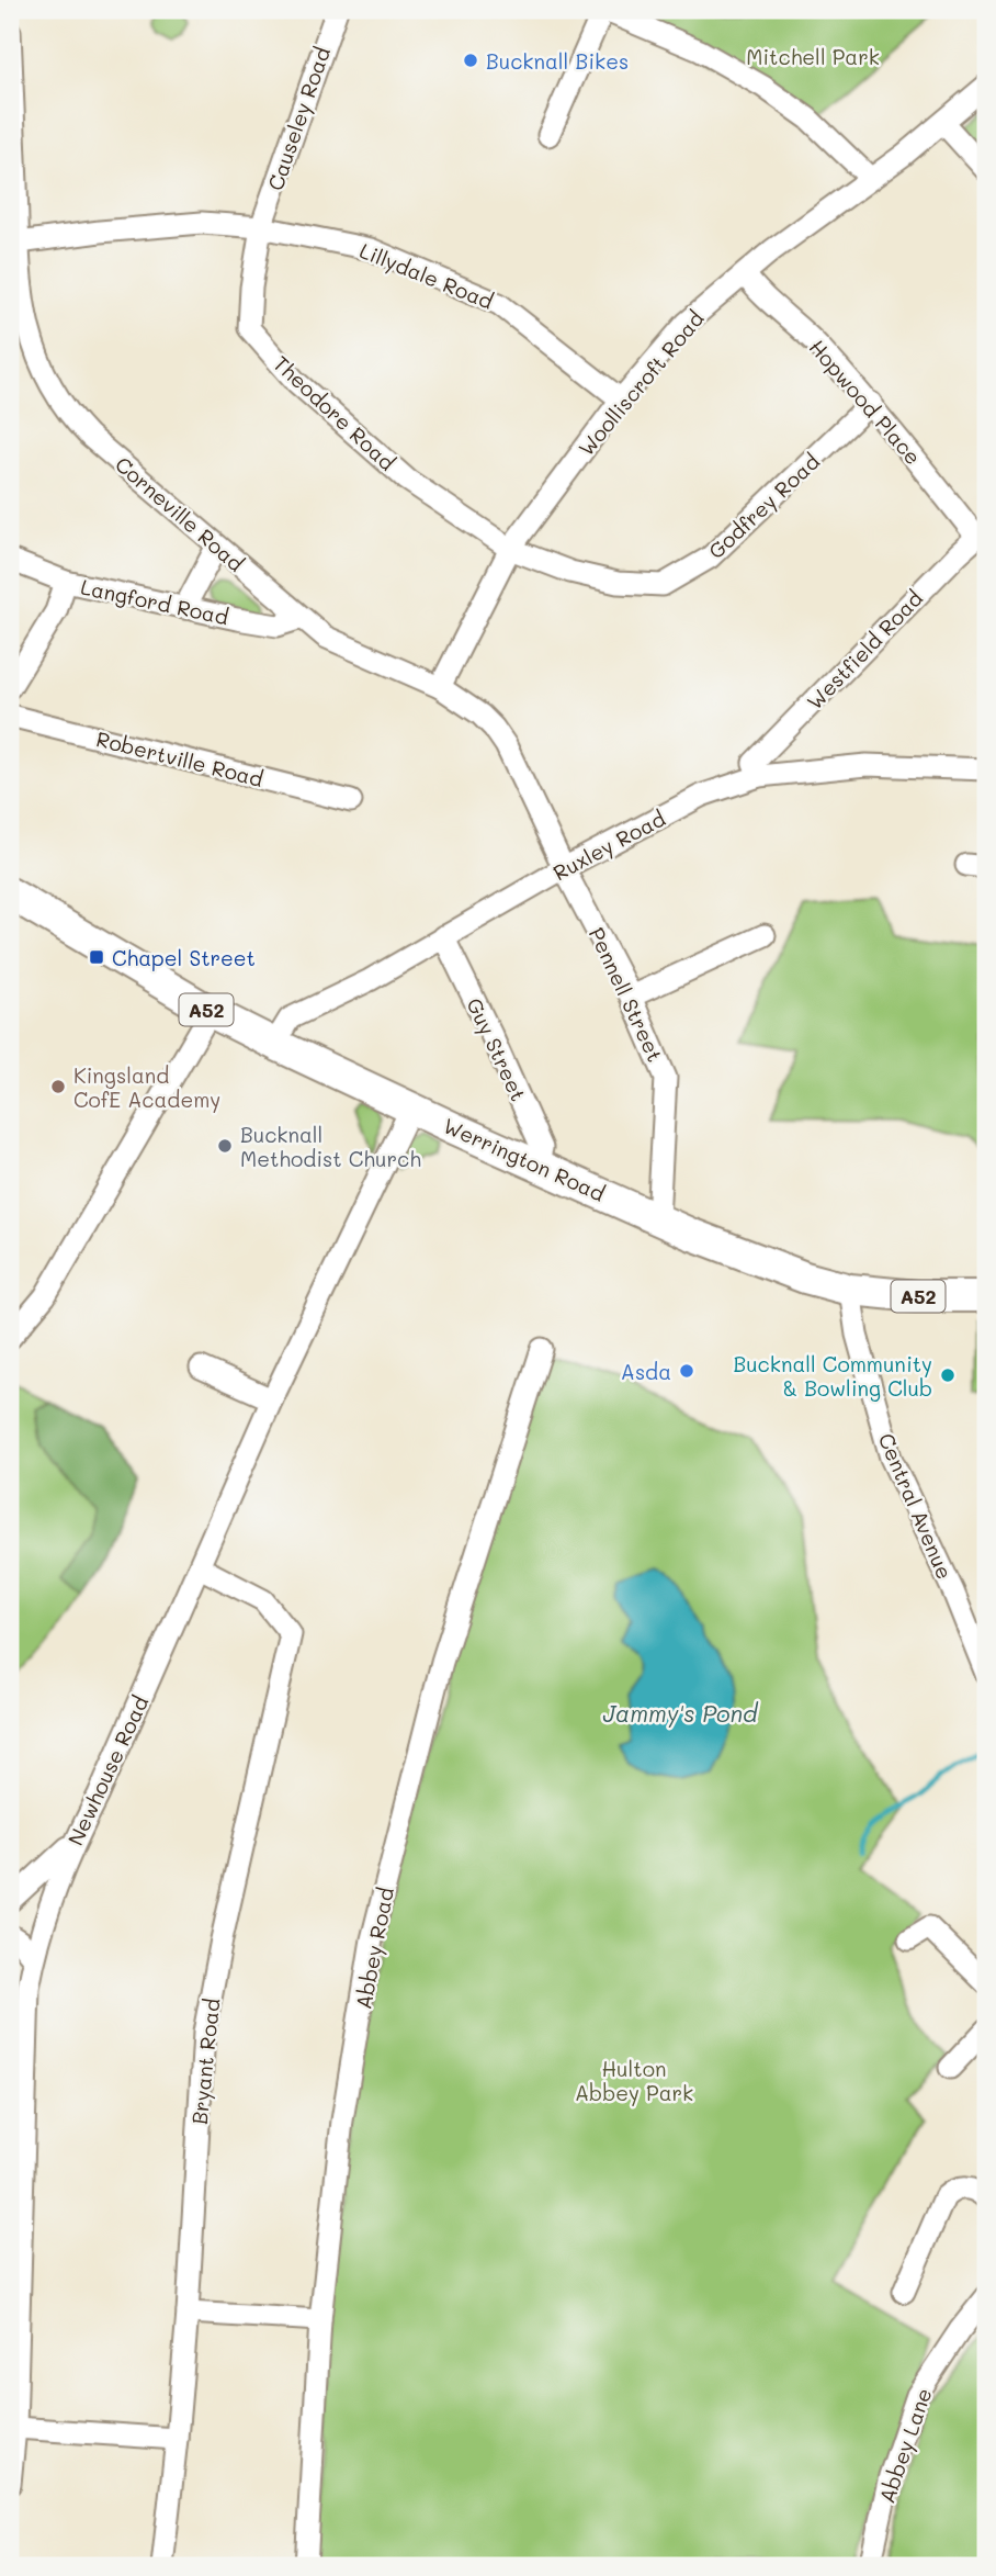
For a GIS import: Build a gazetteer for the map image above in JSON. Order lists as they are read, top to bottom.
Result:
{
  "streets": {
    "highway": ["A52", "Werrington Road"],
    "street": [
      "Causeley Road",
      "Lillydale Road",
      "Woolliscroft Road",
      "Hopwood Place",
      "Theodore Road",
      "Godfrey Road",
      "Corneville Road",
      "Langford Road",
      "Westfield Road",
      "Robertville Road",
      "Ruxley Road",
      "Pennell Street",
      "Guy Street",
      "Central Avenue",
      "Newhouse Road",
      "Abbey Road",
      "Bryant Road",
      "Abbey Lane"
    ]
  },
  "crossings": [
    ["Causeley Road", "Lillydale Road"],
    ["Causeley Road", "Theodore Road"],
    ["Lillydale Road", "Woolliscroft Road"],
    ["Lillydale Road", "Theodore Road"],
    ["Lillydale Road", "Corneville Road"],
    ["Woolliscroft Road", "Hopwood Place"],
    ["Woolliscroft Road", "Theodore Road"],
    ["Woolliscroft Road", "Godfrey Road"],
    ["Woolliscroft Road", "Corneville Road"],
    ["Hopwood Place", "Godfrey Road"],
    ["Hopwood Place", "Westfield Road"],
    ["Theodore Road", "Godfrey Road"],
    ["Corneville Road", "Langford Road"],
    ["Corneville Road", "Ruxley Road"],
    ["Corneville Road", "Pennell Street"],
    ["Westfield Road", "Ruxley Road"],
    ["Ruxley Road", "Pennell Street"],
    ["Ruxley Road", "Guy Street"],
    ["Ruxley Road", "Werrington Road"],
    ["Pennell Street", "Werrington Road"],
    ["Guy Street", "Werrington Road"],
    ["Werrington Road", "Central Avenue"],
    ["Werrington Road", "Newhouse Road"],
    ["Newhouse Road", "Bryant Road"]
  ],
  "water": ["Jammy's Pond"],
  "parks": ["Mitchell Park", "Hulton Abbey Park"],
  "places": {
    "other": [
      "Bucknall Bikes",
      "Kingsland CofE Academy",
      "Bucknall Methodist Church",
      "Asda",
      "Bucknall Community & Bowling Club"
    ],
    "transit": ["Chapel Street"]
  }
}
